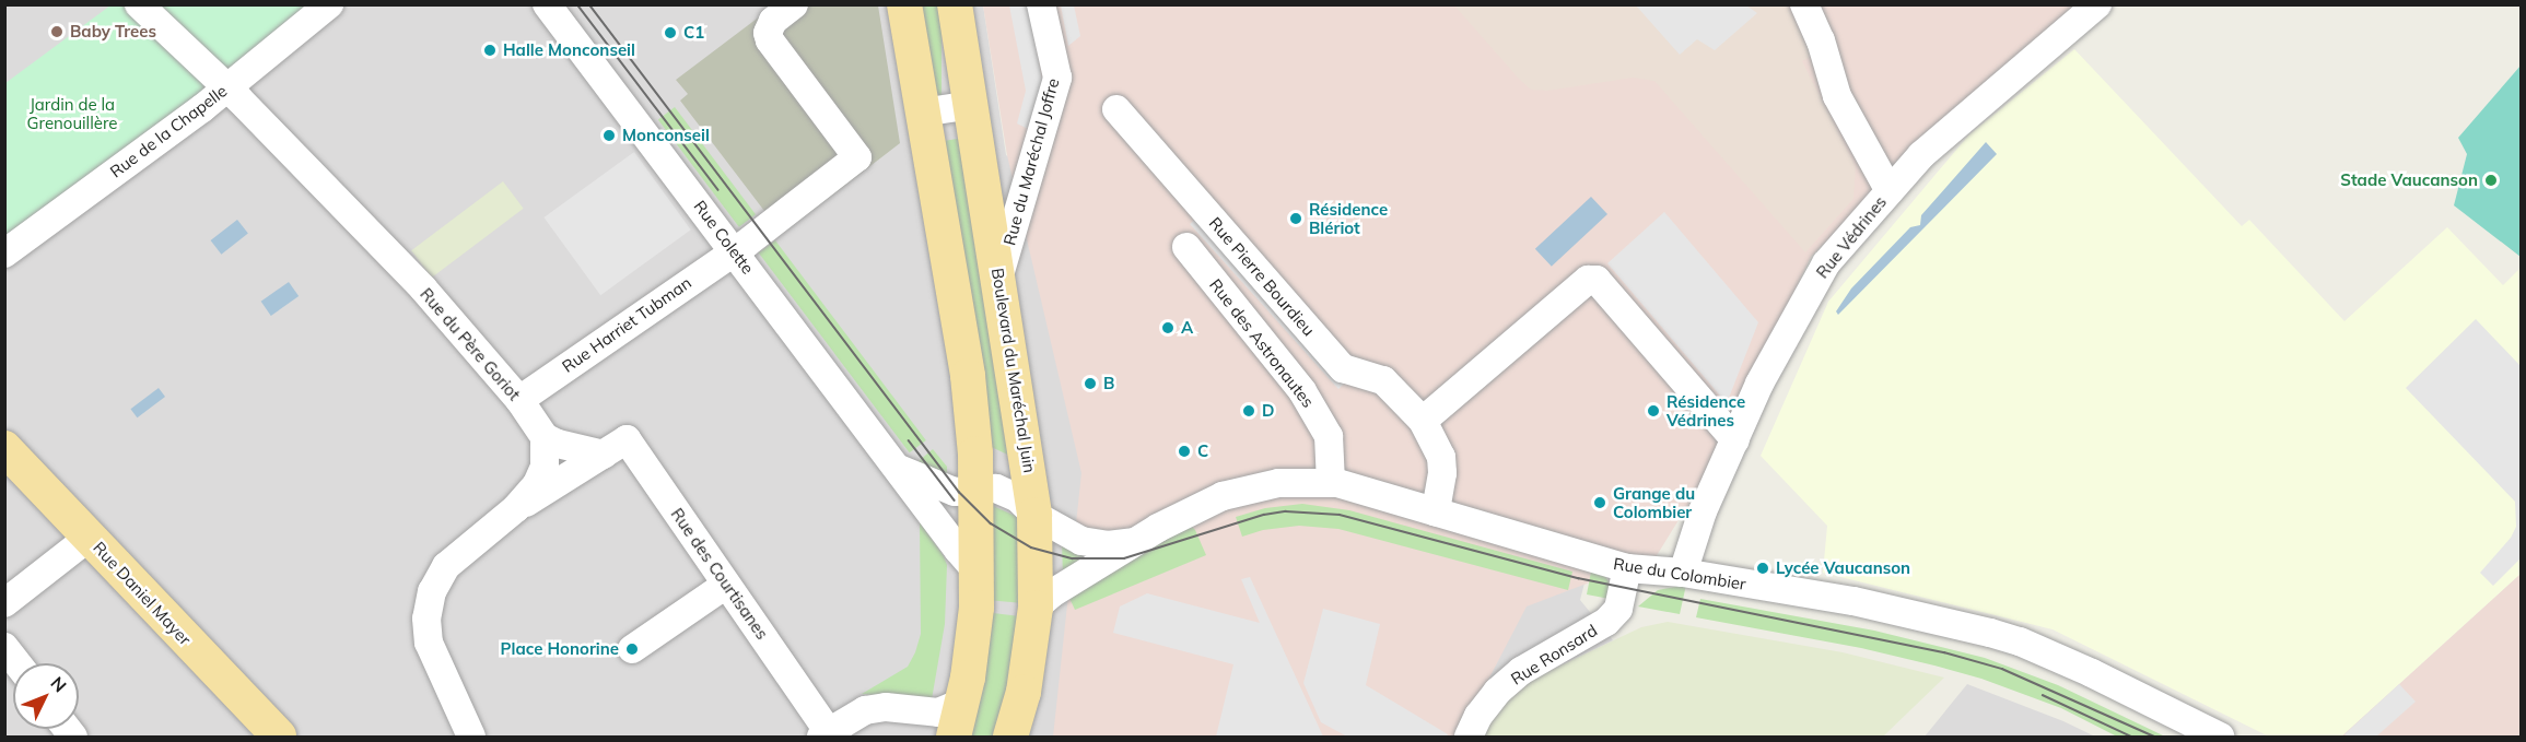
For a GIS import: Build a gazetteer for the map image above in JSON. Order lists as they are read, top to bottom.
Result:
{
  "streets": {
    "main road": ["Boulevard du Maréchal Juin", "Rue Daniel Mayer"],
    "street": [
      "Rue de la Chapelle",
      "Rue du Maréchal Joffre",
      "Rue Colette",
      "Rue Védrines",
      "Rue Pierre Bourdieu",
      "Rue Harriet Tubman",
      "Rue des Astronautes",
      "Rue du Père Goriot",
      "Rue des Courtisanes",
      "Rue du Colombier",
      "Rue Ronsard"
    ]
  },
  "crossings": [
    ["Rue de la Chapelle", "Rue du Père Goriot"],
    ["Rue du Maréchal Joffre", "Boulevard du Maréchal Juin"],
    ["Rue Colette", "Rue Harriet Tubman"],
    ["Rue Védrines", "Rue du Colombier"],
    ["Rue Pierre Bourdieu", "Rue du Colombier"],
    ["Rue Harriet Tubman", "Rue du Père Goriot"],
    ["Rue des Astronautes", "Rue du Colombier"],
    ["Boulevard du Maréchal Juin", "Rue du Colombier"],
    ["Rue du Colombier", "Rue Ronsard"]
  ],
  "parks": ["Jardin de la Grenouillère"],
  "places": [
    "Baby Trees",
    "C1",
    "Halle Monconseil",
    "Monconseil",
    "Stade Vaucanson",
    "Résidence Blériot",
    "A",
    "B",
    "D",
    "Résidence Védrines",
    "C",
    "Grange du Colombier",
    "Lycée Vaucanson",
    "Place Honorine"
  ],
  "north": "top right"
}
